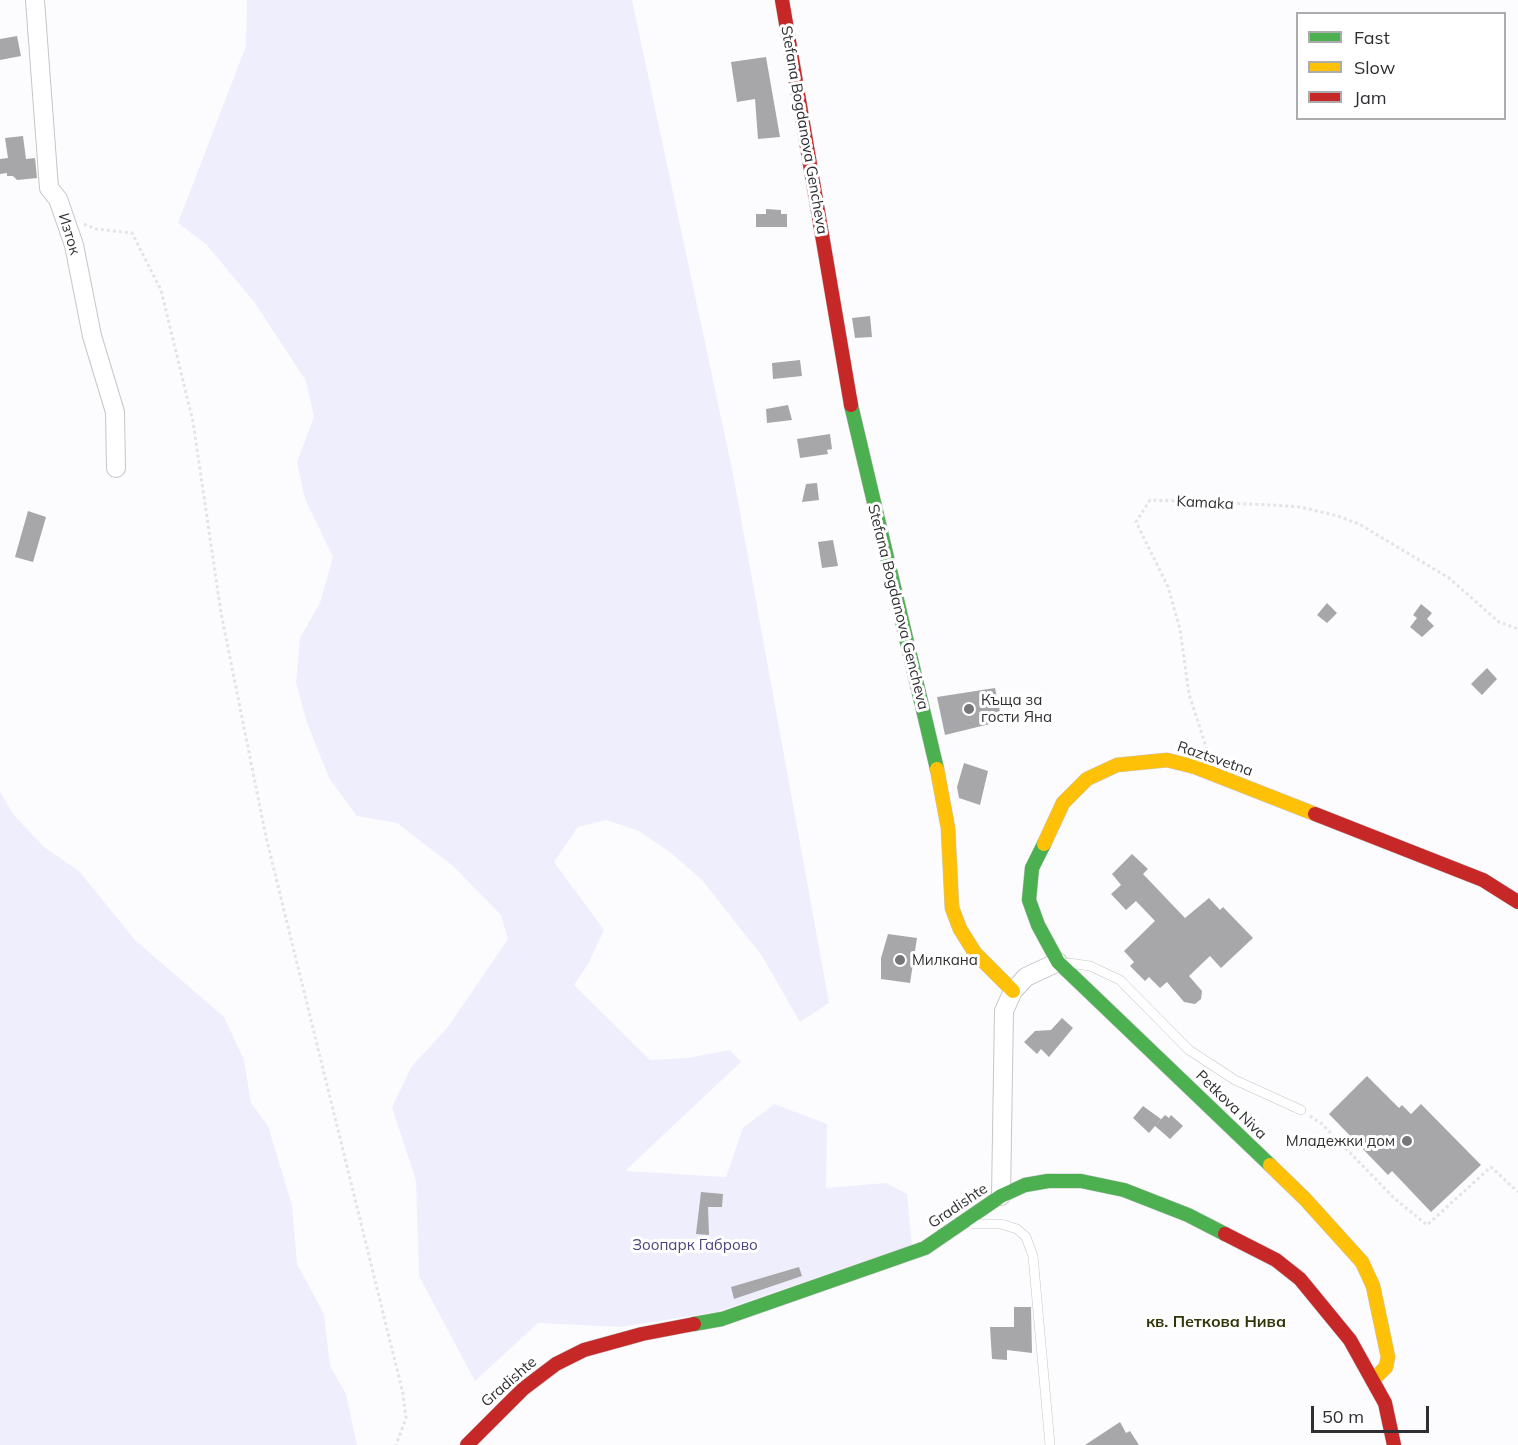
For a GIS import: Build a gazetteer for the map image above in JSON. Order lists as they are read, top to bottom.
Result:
{
  "streets": {
    "street": [
      "Stefana Bogdanova Gencheva",
      "Изток",
      "Raztsvetna",
      "Petkova Niva",
      "Gradishte"
    ],
    "path": ["Kamaka"]
  },
  "crossings": [
    ["Kamaka", "Raztsvetna"],
    ["Raztsvetna", "Petkova Niva"],
    ["Petkova Niva", "Gradishte"]
  ],
  "districts": ["кв. Петкова Нива"],
  "parks": ["Зоопарк Габрово"],
  "places": ["Къща за гости Яна", "Милкана", "Младежки дом"],
  "legend": ["Fast", "Slow", "Jam"],
  "scale_bar": "50 m"
}
